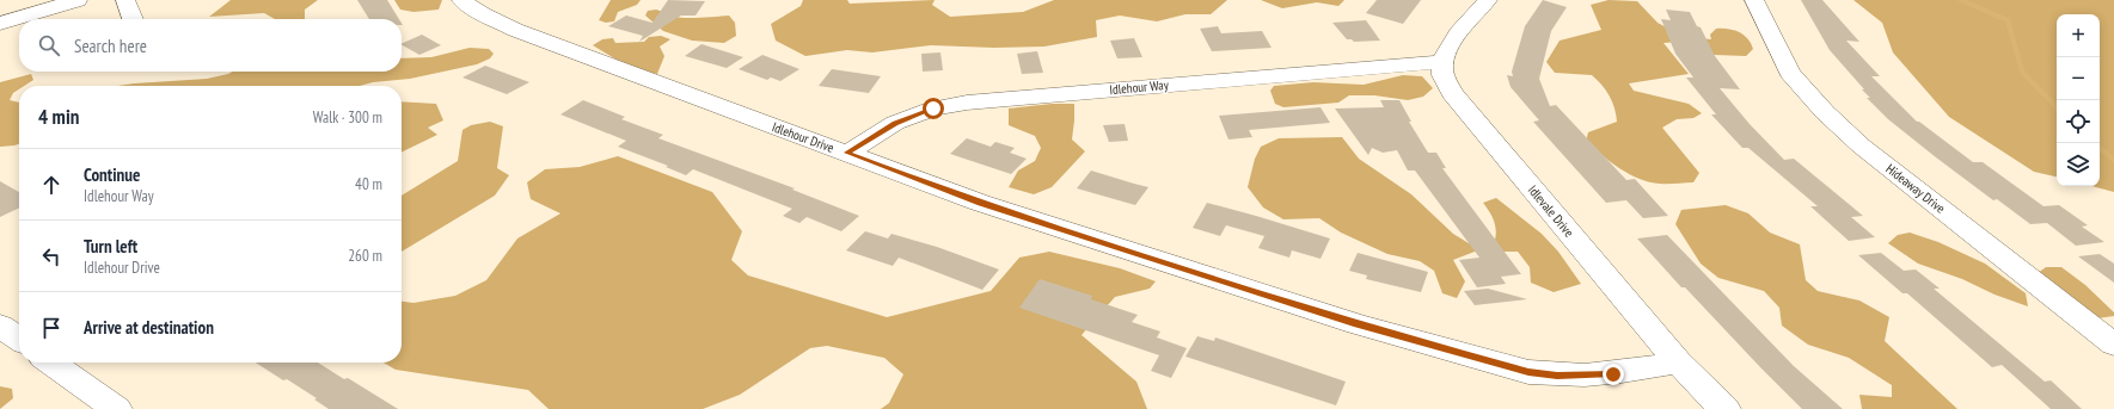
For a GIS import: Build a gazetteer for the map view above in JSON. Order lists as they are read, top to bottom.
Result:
{
  "streets": {
    "street": [
      "Idlehour Way",
      "Idlehour Drive",
      "Hideaway Drive",
      "Idlevale Drive"
    ]
  },
  "crossings": [
    ["Idlehour Way", "Idlehour Drive"],
    ["Idlehour Way", "Idlevale Drive"],
    ["Idlehour Drive", "Idlevale Drive"]
  ],
  "page": {
    "map_buttons": ["+", "−"],
    "search": "Search here",
    "heading": ["4 min", "Walk · 300 m"],
    "list": [
      ["Continue", "Idlehour Way", "40 m"],
      ["Turn left", "Idlehour Drive", "260 m"],
      "Arrive at destination"
    ]
  }
}
